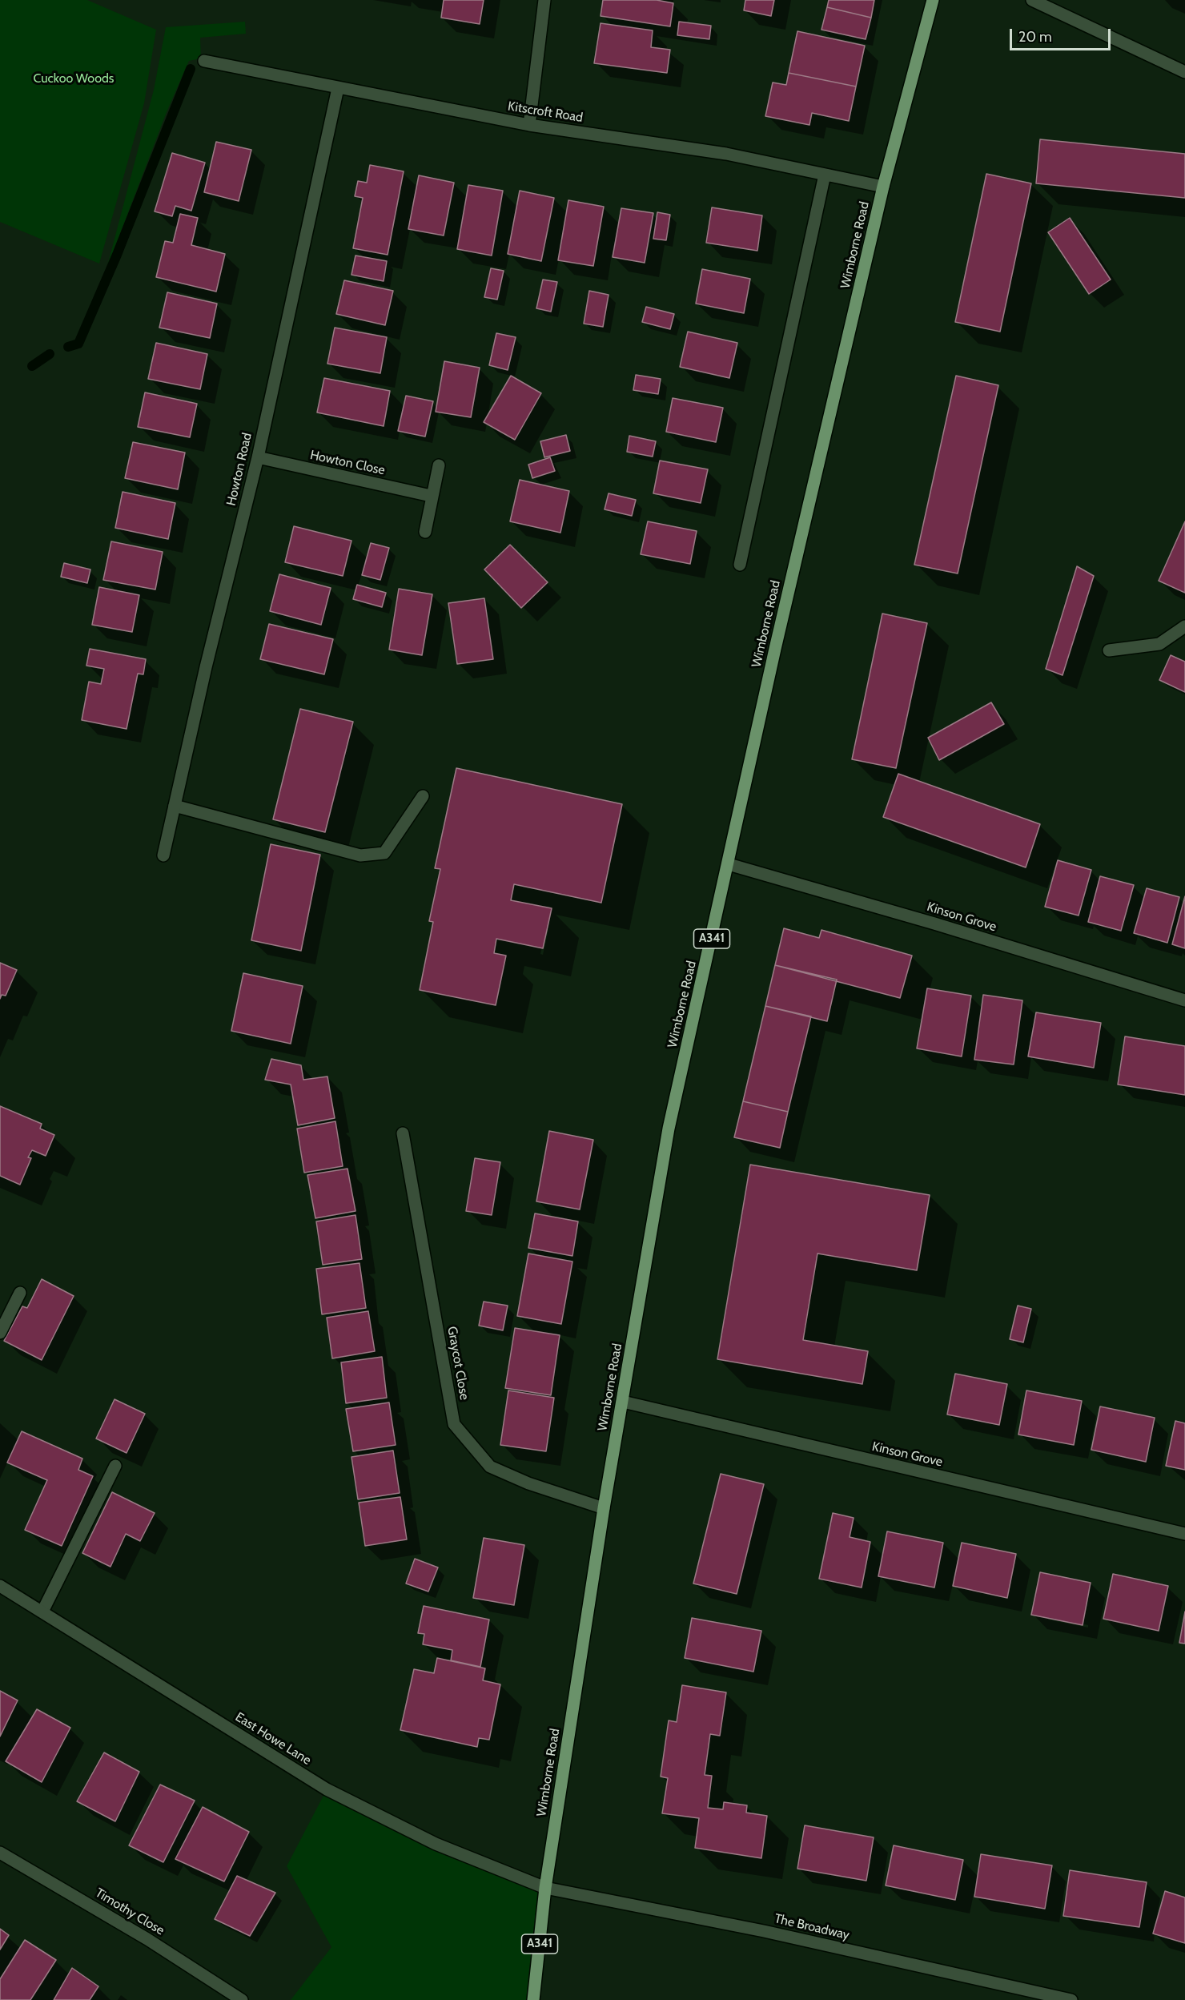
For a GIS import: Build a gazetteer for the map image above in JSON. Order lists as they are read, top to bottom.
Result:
{
  "streets": {
    "main road": ["Wimborne Road", "A341"],
    "street": [
      "Kitscroft Road",
      "Howton Close",
      "Howton Road",
      "Kinson Grove",
      "Graycot Close",
      "East Howe Lane",
      "Timothy Close",
      "The Broadway"
    ]
  },
  "crossings": [
    ["Kitscroft Road", "Wimborne Road"],
    ["Kitscroft Road", "Howton Road"],
    ["Wimborne Road", "Kinson Grove"],
    ["Wimborne Road", "Graycot Close"],
    ["Wimborne Road", "East Howe Lane"],
    ["Wimborne Road", "The Broadway"],
    ["Howton Close", "Howton Road"],
    ["East Howe Lane", "The Broadway"]
  ],
  "parks": ["Cuckoo Woods"],
  "scale_bar": "20 m"
}
